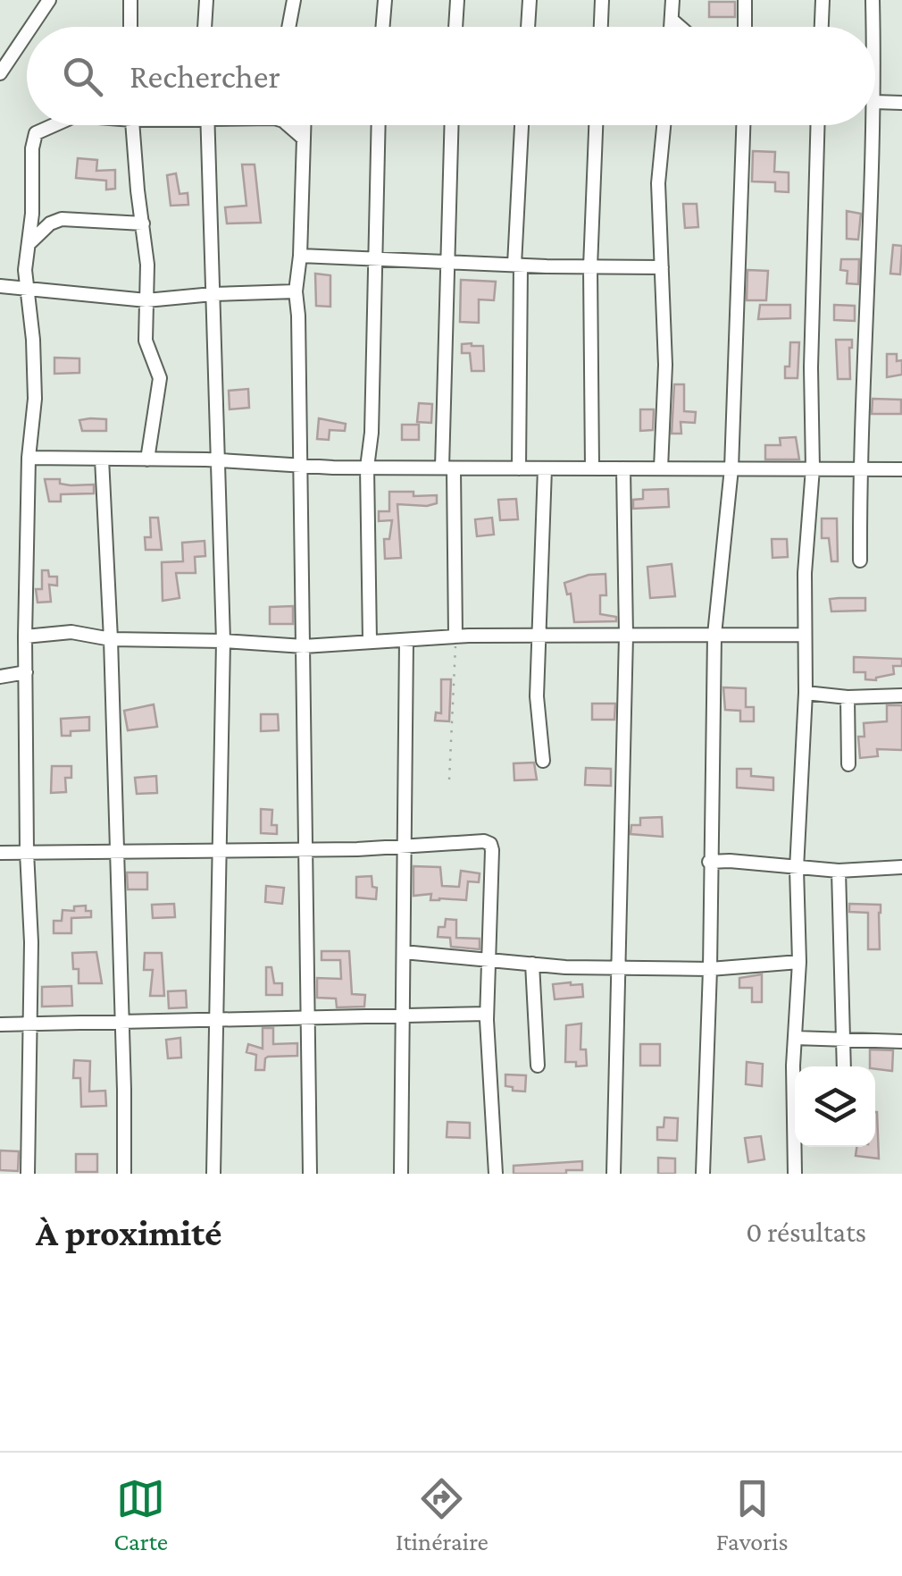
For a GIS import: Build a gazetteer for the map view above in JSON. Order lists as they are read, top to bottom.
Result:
{
  "page": {
    "search": "Rechercher",
    "heading": ["À proximité", "0 résultats"],
    "nav": ["Carte", "Itinéraire", "Favoris"]
  }
}
